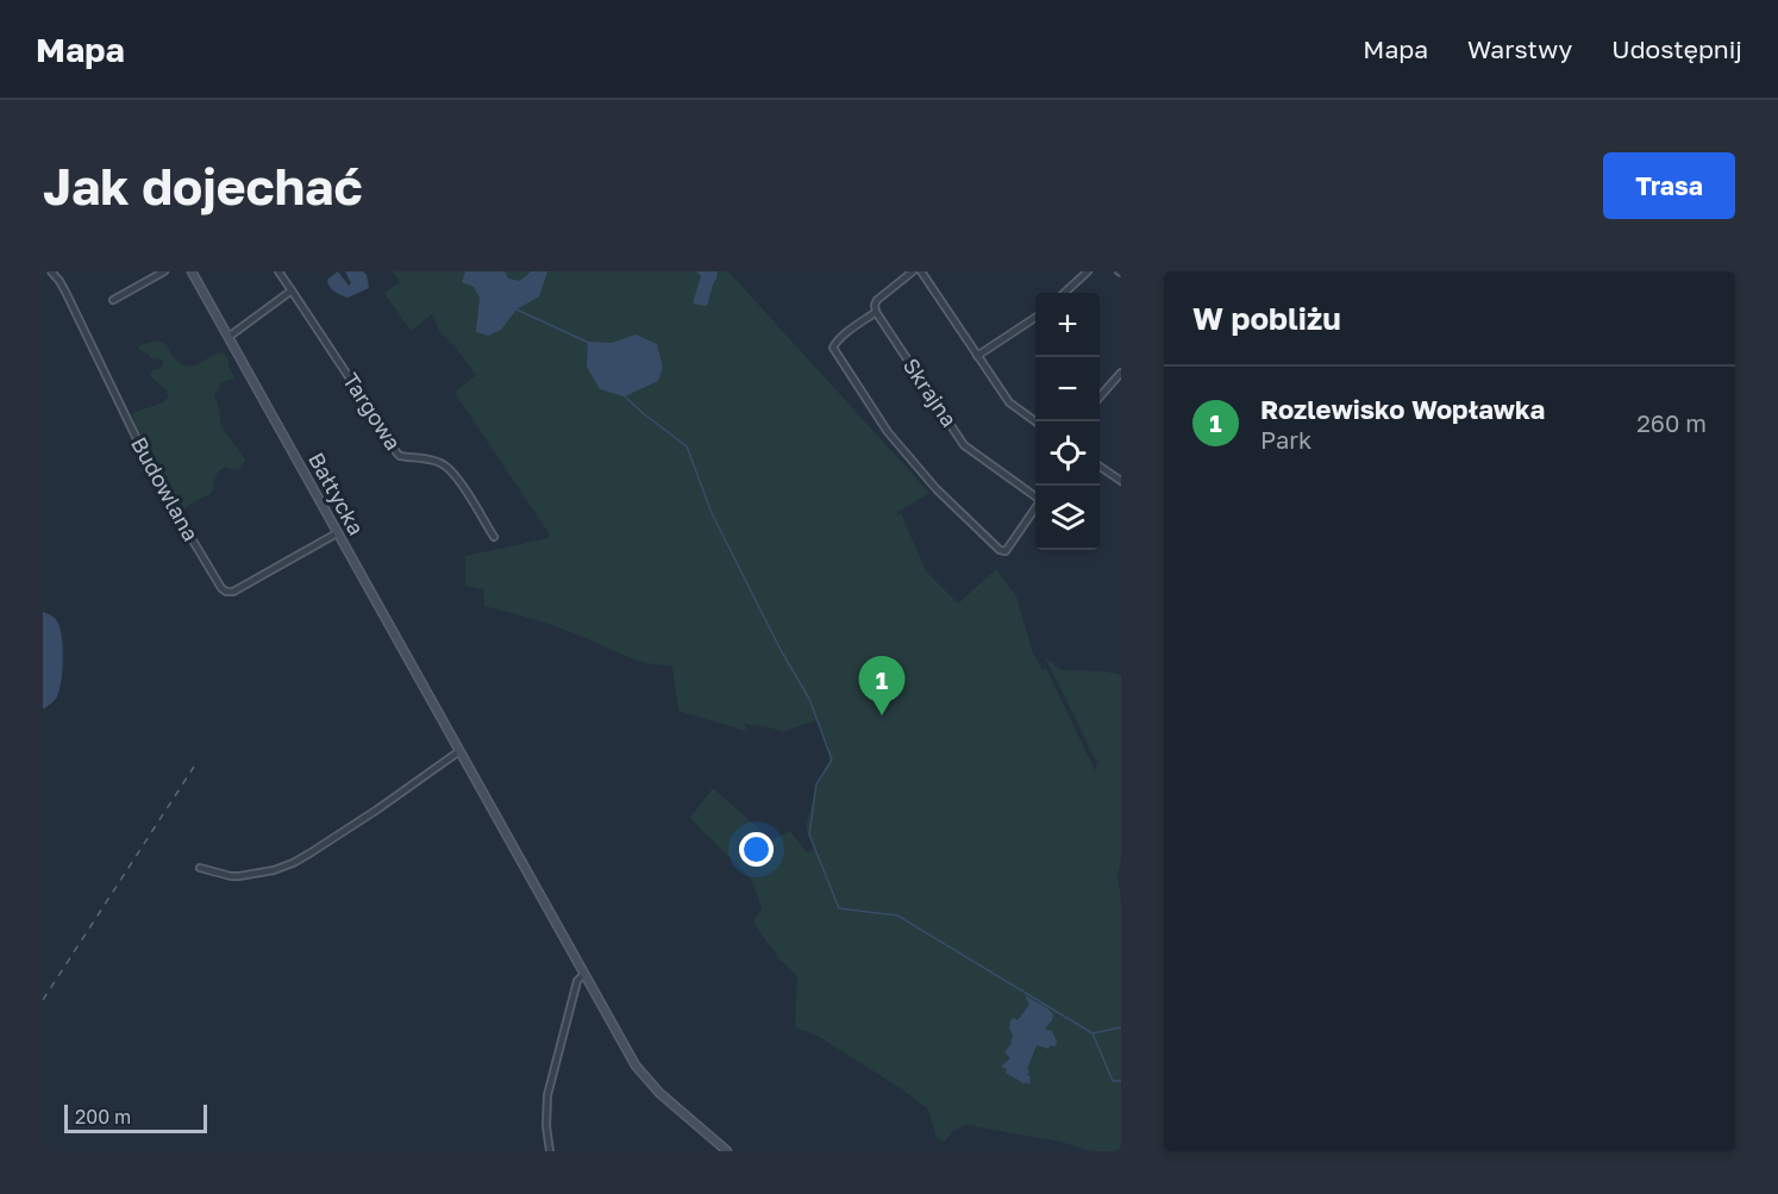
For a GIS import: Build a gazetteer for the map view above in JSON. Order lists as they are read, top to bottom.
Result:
{
  "streets": {
    "main road": ["Bałtycka"],
    "street": ["Skrajna", "Targowa", "Budowlana"]
  },
  "crossings": [
    ["Budowlana", "Bałtycka"]
  ],
  "scale_bar": "200 m",
  "page": {
    "header": "Mapa",
    "nav": ["Mapa", "Warstwy", "Udostępnij"],
    "buttons": "Trasa",
    "title": "Jak dojechać",
    "heading": "W pobliżu",
    "map_buttons": ["+", "−"],
    "list": [
      {
        "mark": "1",
        "name": "Rozlewisko Wopławka",
        "note": "Park",
        "value": "260 m"
      }
    ],
    "pins": "1",
    "scale": "200 m"
  }
}
